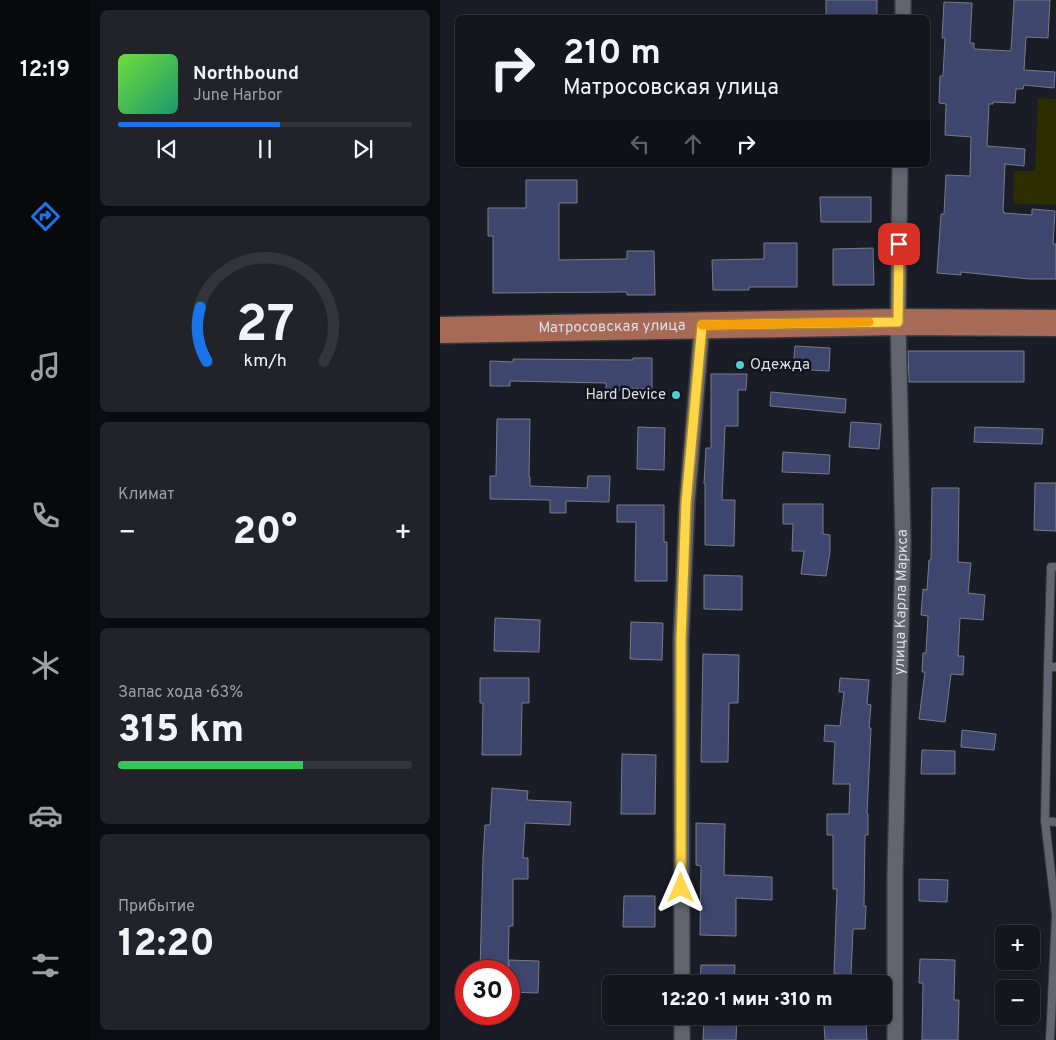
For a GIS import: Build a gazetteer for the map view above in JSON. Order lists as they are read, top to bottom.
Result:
{
  "streets": {
    "highway": ["Матросовская улица"],
    "street": ["улица Карла Маркса"]
  },
  "crossings": [
    ["Матросовская улица", "улица Карла Маркса"]
  ],
  "places": ["Одежда", "Hard Device"],
  "page": {
    "tabs": "12:19",
    "turn": ["210 m", "Матросовская улица"],
    "song": ["Northbound", "June Harbor"],
    "tile": [
      "Климат",
      ["Запас хода · 63%", "315 km"],
      ["Прибытие", "12:20"]
    ],
    "heat": ["−", "20°", "+"],
    "map_buttons": ["+", "−"],
    "limit": "30",
    "trip": "12:20 · 1 мин · 310 m",
    "gauge": ["27", "km/h"]
  }
}
